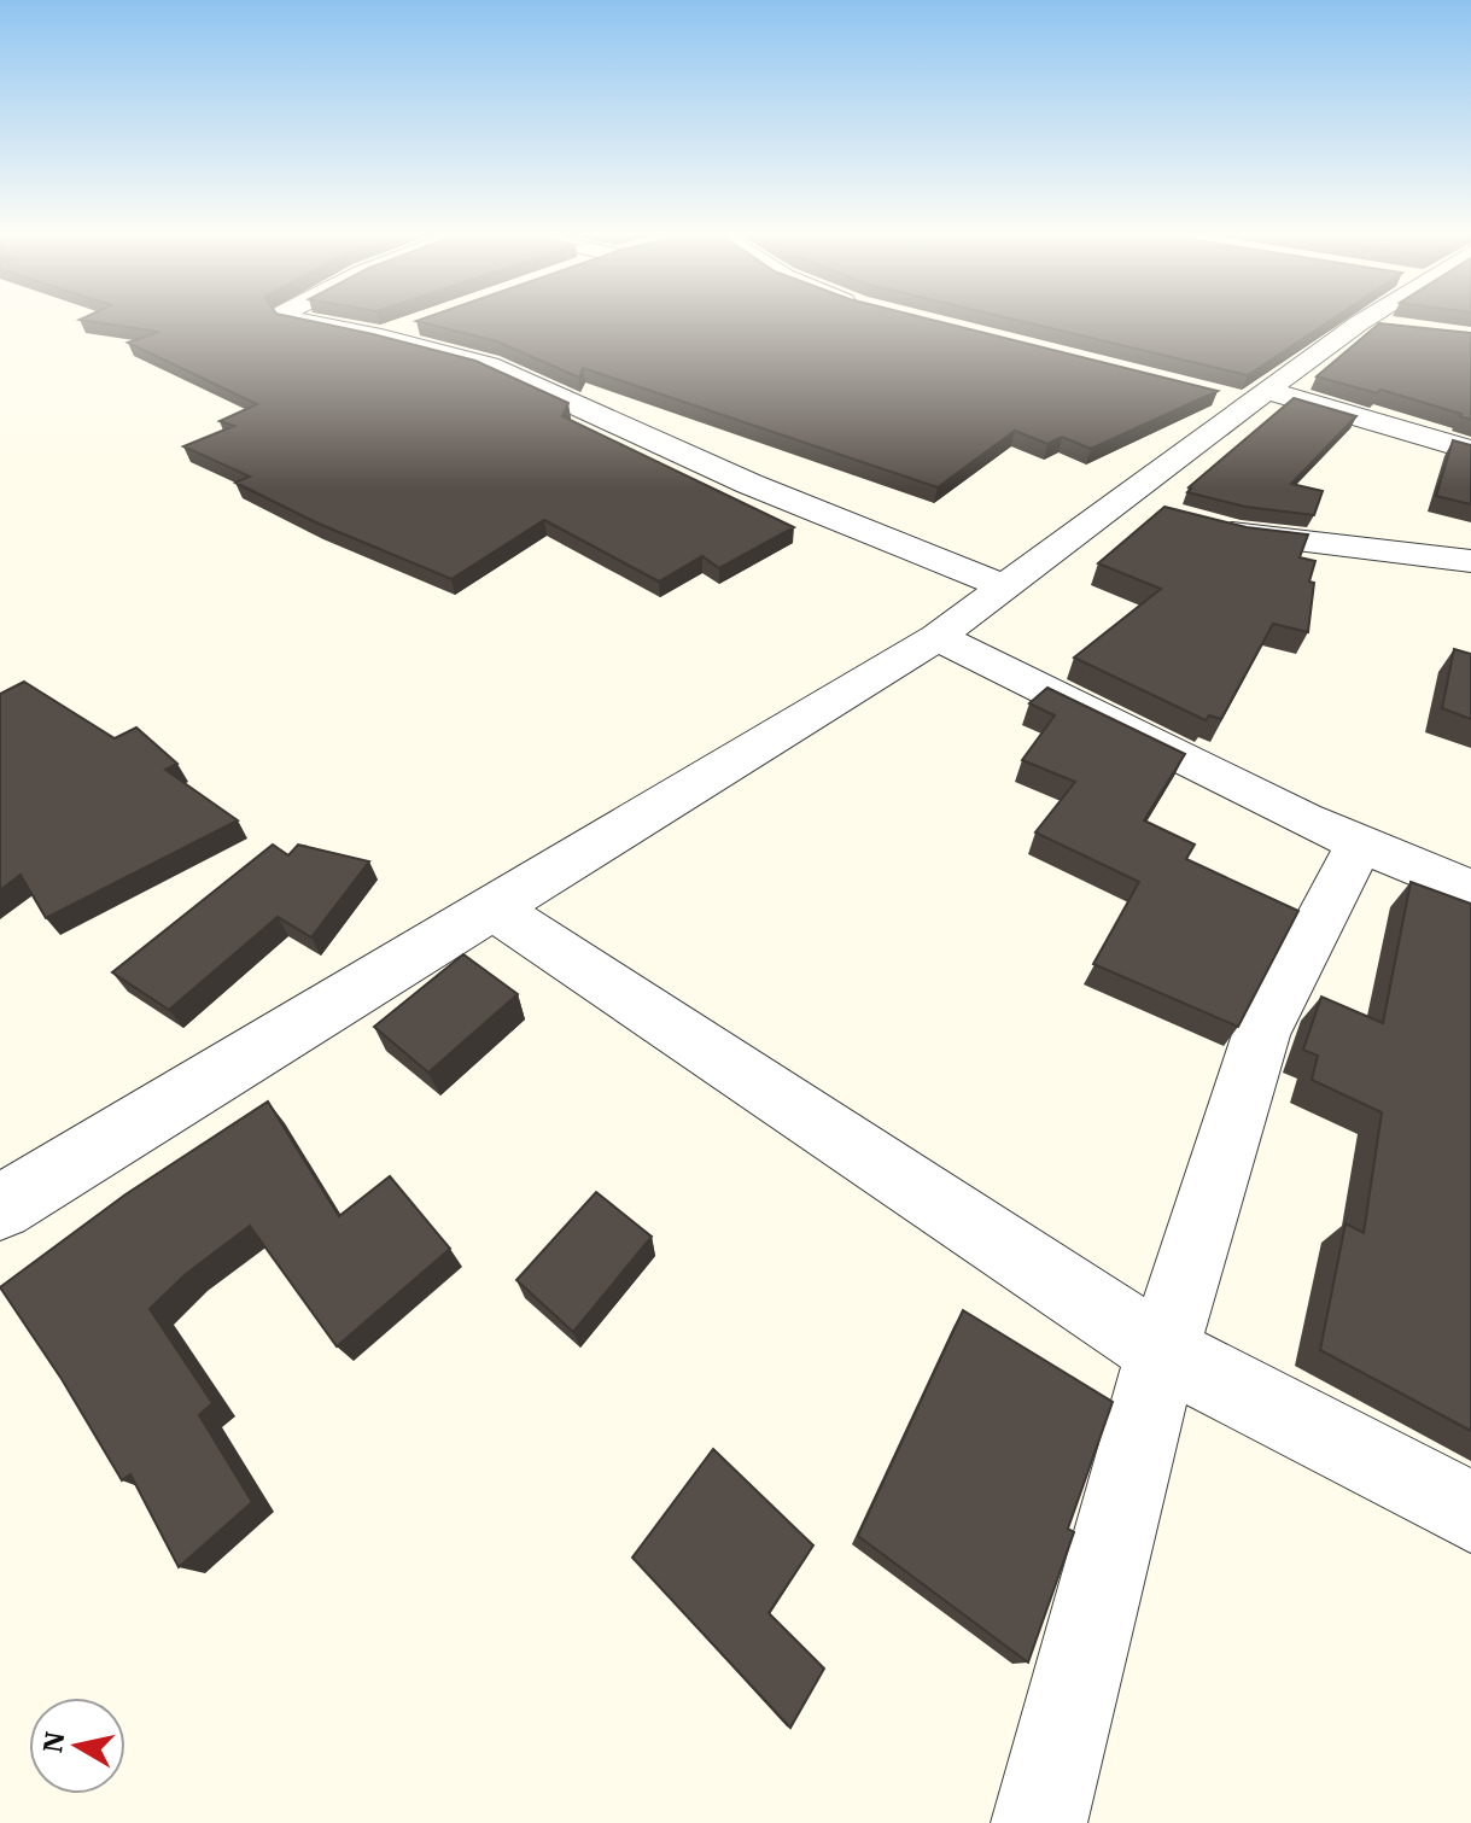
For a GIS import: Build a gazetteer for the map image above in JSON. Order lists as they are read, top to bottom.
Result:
{
  "north": "left"
}
